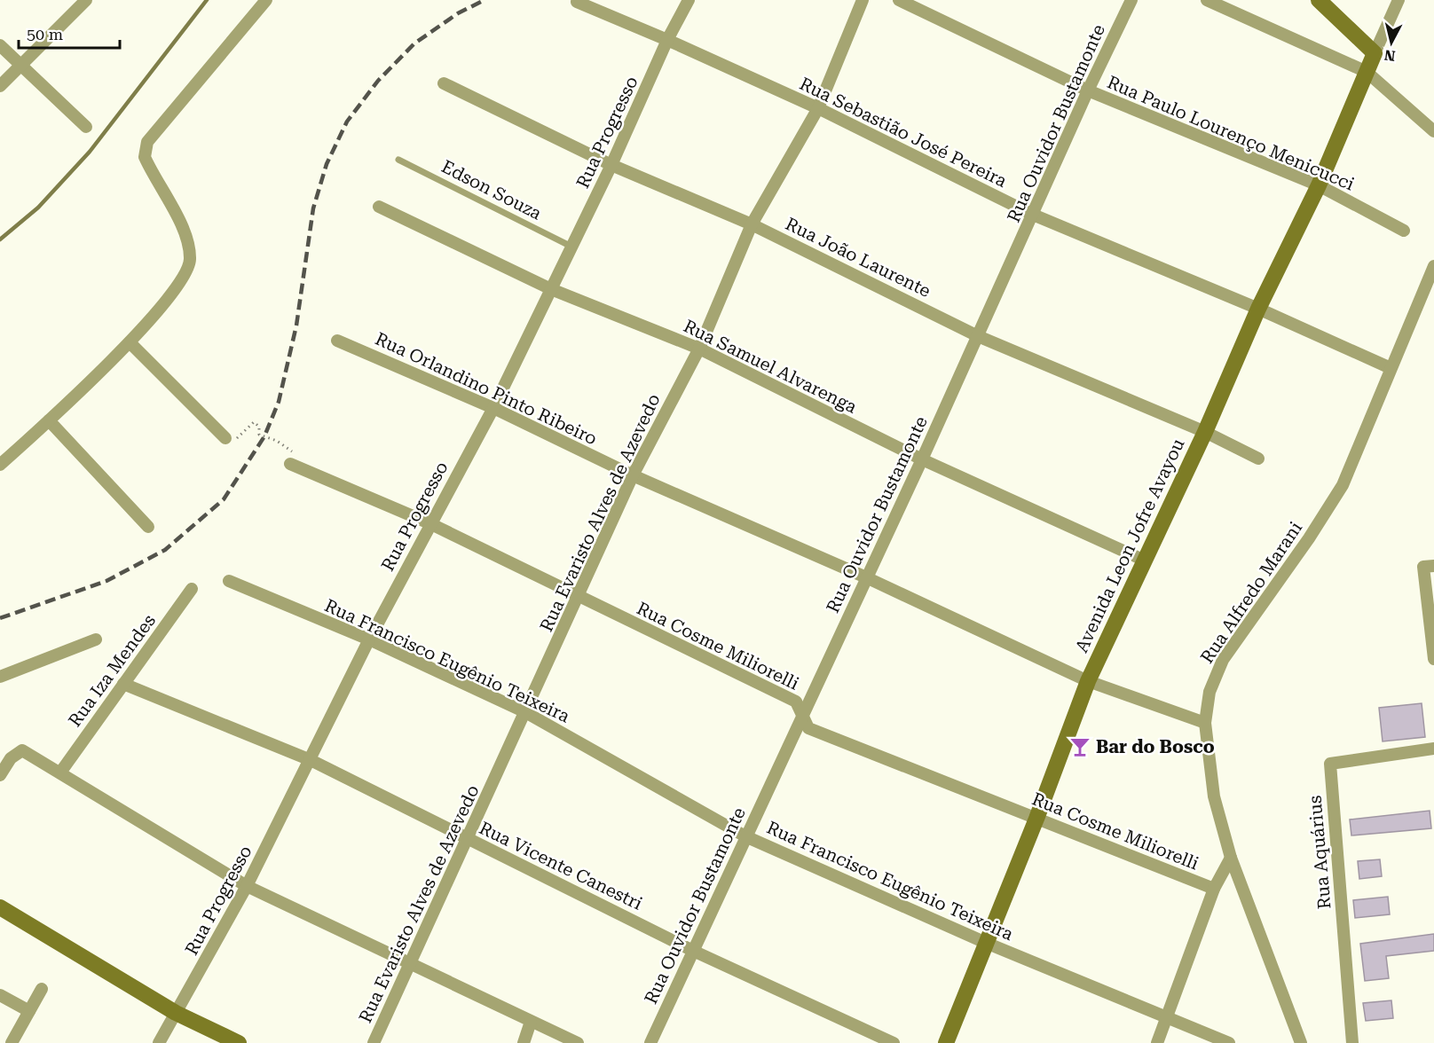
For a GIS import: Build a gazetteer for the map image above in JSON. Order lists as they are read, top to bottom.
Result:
{
  "streets": {
    "street": [
      "Rua Ouvidor Bustamonte",
      "Rua Progresso",
      "Rua Sebastião José Pereira",
      "Rua Paulo Lourenço Menicucci",
      "Rua João Laurente",
      "Rua Samuel Alvarenga",
      "Rua Orlandino Pinto Ribeiro",
      "Rua Evaristo Alves de Azevedo",
      "Avenida Leon Jofre Avayou",
      "Rua Alfredo Marani",
      "Rua Cosme Miliorelli",
      "Rua Francisco Eugênio Teixeira",
      "Rua Iza Mendes",
      "Rua Aquárius",
      "Rua Vicente Canestri"
    ],
    "lane": ["Edson Souza"]
  },
  "crossings": [
    ["Rua Ouvidor Bustamonte", "Rua Sebastião José Pereira"],
    ["Rua Ouvidor Bustamonte", "Rua Paulo Lourenço Menicucci"],
    ["Rua Ouvidor Bustamonte", "Rua João Laurente"],
    ["Rua Ouvidor Bustamonte", "Rua Samuel Alvarenga"],
    ["Rua Ouvidor Bustamonte", "Rua Orlandino Pinto Ribeiro"],
    ["Rua Ouvidor Bustamonte", "Rua Cosme Miliorelli"],
    ["Rua Ouvidor Bustamonte", "Rua Francisco Eugênio Teixeira"],
    ["Rua Ouvidor Bustamonte", "Rua Vicente Canestri"],
    ["Rua Progresso", "Rua Sebastião José Pereira"],
    ["Rua Progresso", "Edson Souza"],
    ["Rua Progresso", "Rua João Laurente"],
    ["Rua Progresso", "Rua Samuel Alvarenga"],
    ["Rua Progresso", "Rua Orlandino Pinto Ribeiro"],
    ["Rua Progresso", "Rua Cosme Miliorelli"],
    ["Rua Progresso", "Rua Francisco Eugênio Teixeira"],
    ["Rua Progresso", "Rua Vicente Canestri"],
    ["Rua Sebastião José Pereira", "Rua Evaristo Alves de Azevedo"],
    ["Rua Sebastião José Pereira", "Avenida Leon Jofre Avayou"],
    ["Rua Sebastião José Pereira", "Rua Alfredo Marani"],
    ["Rua Paulo Lourenço Menicucci", "Avenida Leon Jofre Avayou"],
    ["Rua João Laurente", "Rua Evaristo Alves de Azevedo"],
    ["Rua João Laurente", "Avenida Leon Jofre Avayou"],
    ["Rua Samuel Alvarenga", "Rua Evaristo Alves de Azevedo"],
    ["Rua Samuel Alvarenga", "Avenida Leon Jofre Avayou"],
    ["Rua Orlandino Pinto Ribeiro", "Rua Evaristo Alves de Azevedo"],
    ["Rua Orlandino Pinto Ribeiro", "Avenida Leon Jofre Avayou"],
    ["Rua Orlandino Pinto Ribeiro", "Rua Alfredo Marani"],
    ["Rua Evaristo Alves de Azevedo", "Rua Cosme Miliorelli"],
    ["Rua Evaristo Alves de Azevedo", "Rua Francisco Eugênio Teixeira"],
    ["Rua Evaristo Alves de Azevedo", "Rua Vicente Canestri"],
    ["Avenida Leon Jofre Avayou", "Rua Cosme Miliorelli"],
    ["Avenida Leon Jofre Avayou", "Rua Francisco Eugênio Teixeira"],
    ["Rua Iza Mendes", "Rua Vicente Canestri"]
  ],
  "places": {
    "bar": ["Bar do Bosco"]
  },
  "scale_bar": "50 m",
  "north": "bottom"
}
